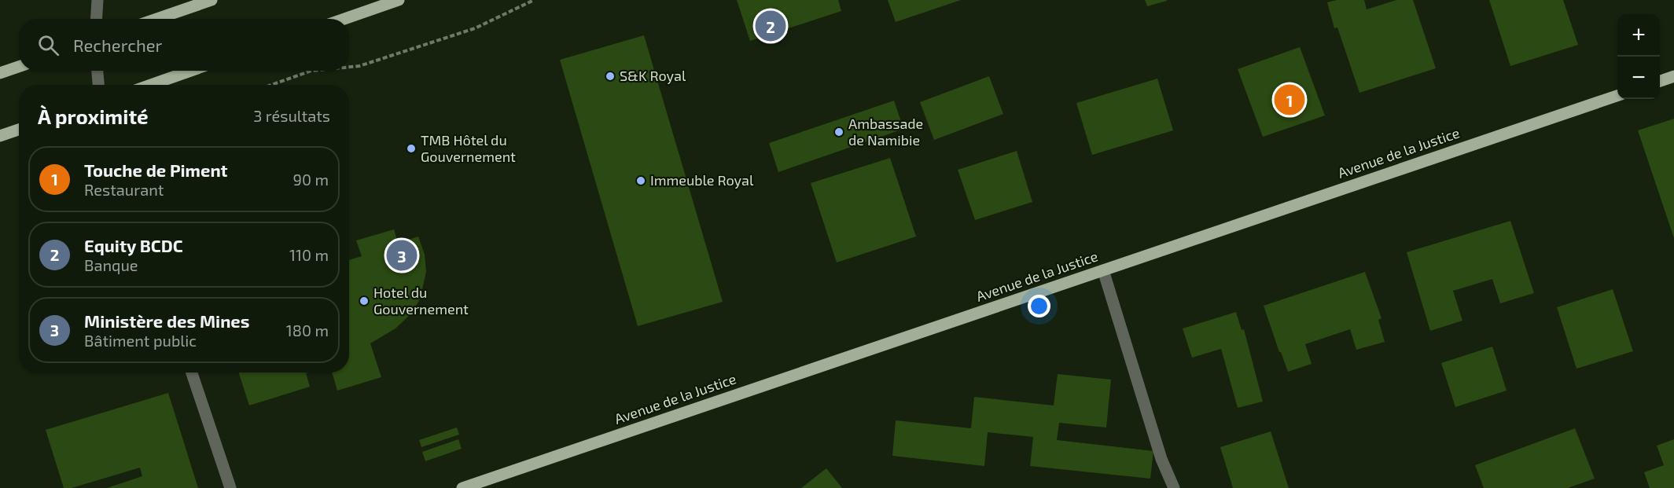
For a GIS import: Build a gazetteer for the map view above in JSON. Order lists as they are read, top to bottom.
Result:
{
  "streets": {
    "main road": ["Avenue de la Justice"]
  },
  "places": [
    "S&K Royal",
    "Ambassade de Namibie",
    "TMB Hôtel du Gouvernement",
    "Immeuble Royal",
    "Hotel du Gouvernement"
  ],
  "page": {
    "pins": ["2", "1", "3"],
    "map_buttons": ["+", "−"],
    "search": "Rechercher",
    "heading": ["À proximité", "3 résultats"],
    "list": [
      {
        "mark": "1",
        "name": "Touche de Piment",
        "note": "Restaurant",
        "value": "90 m"
      },
      {
        "mark": "2",
        "name": "Equity BCDC",
        "note": "Banque",
        "value": "110 m"
      },
      {
        "mark": "3",
        "name": "Ministère des Mines",
        "note": "Bâtiment public",
        "value": "180 m"
      }
    ]
  }
}
